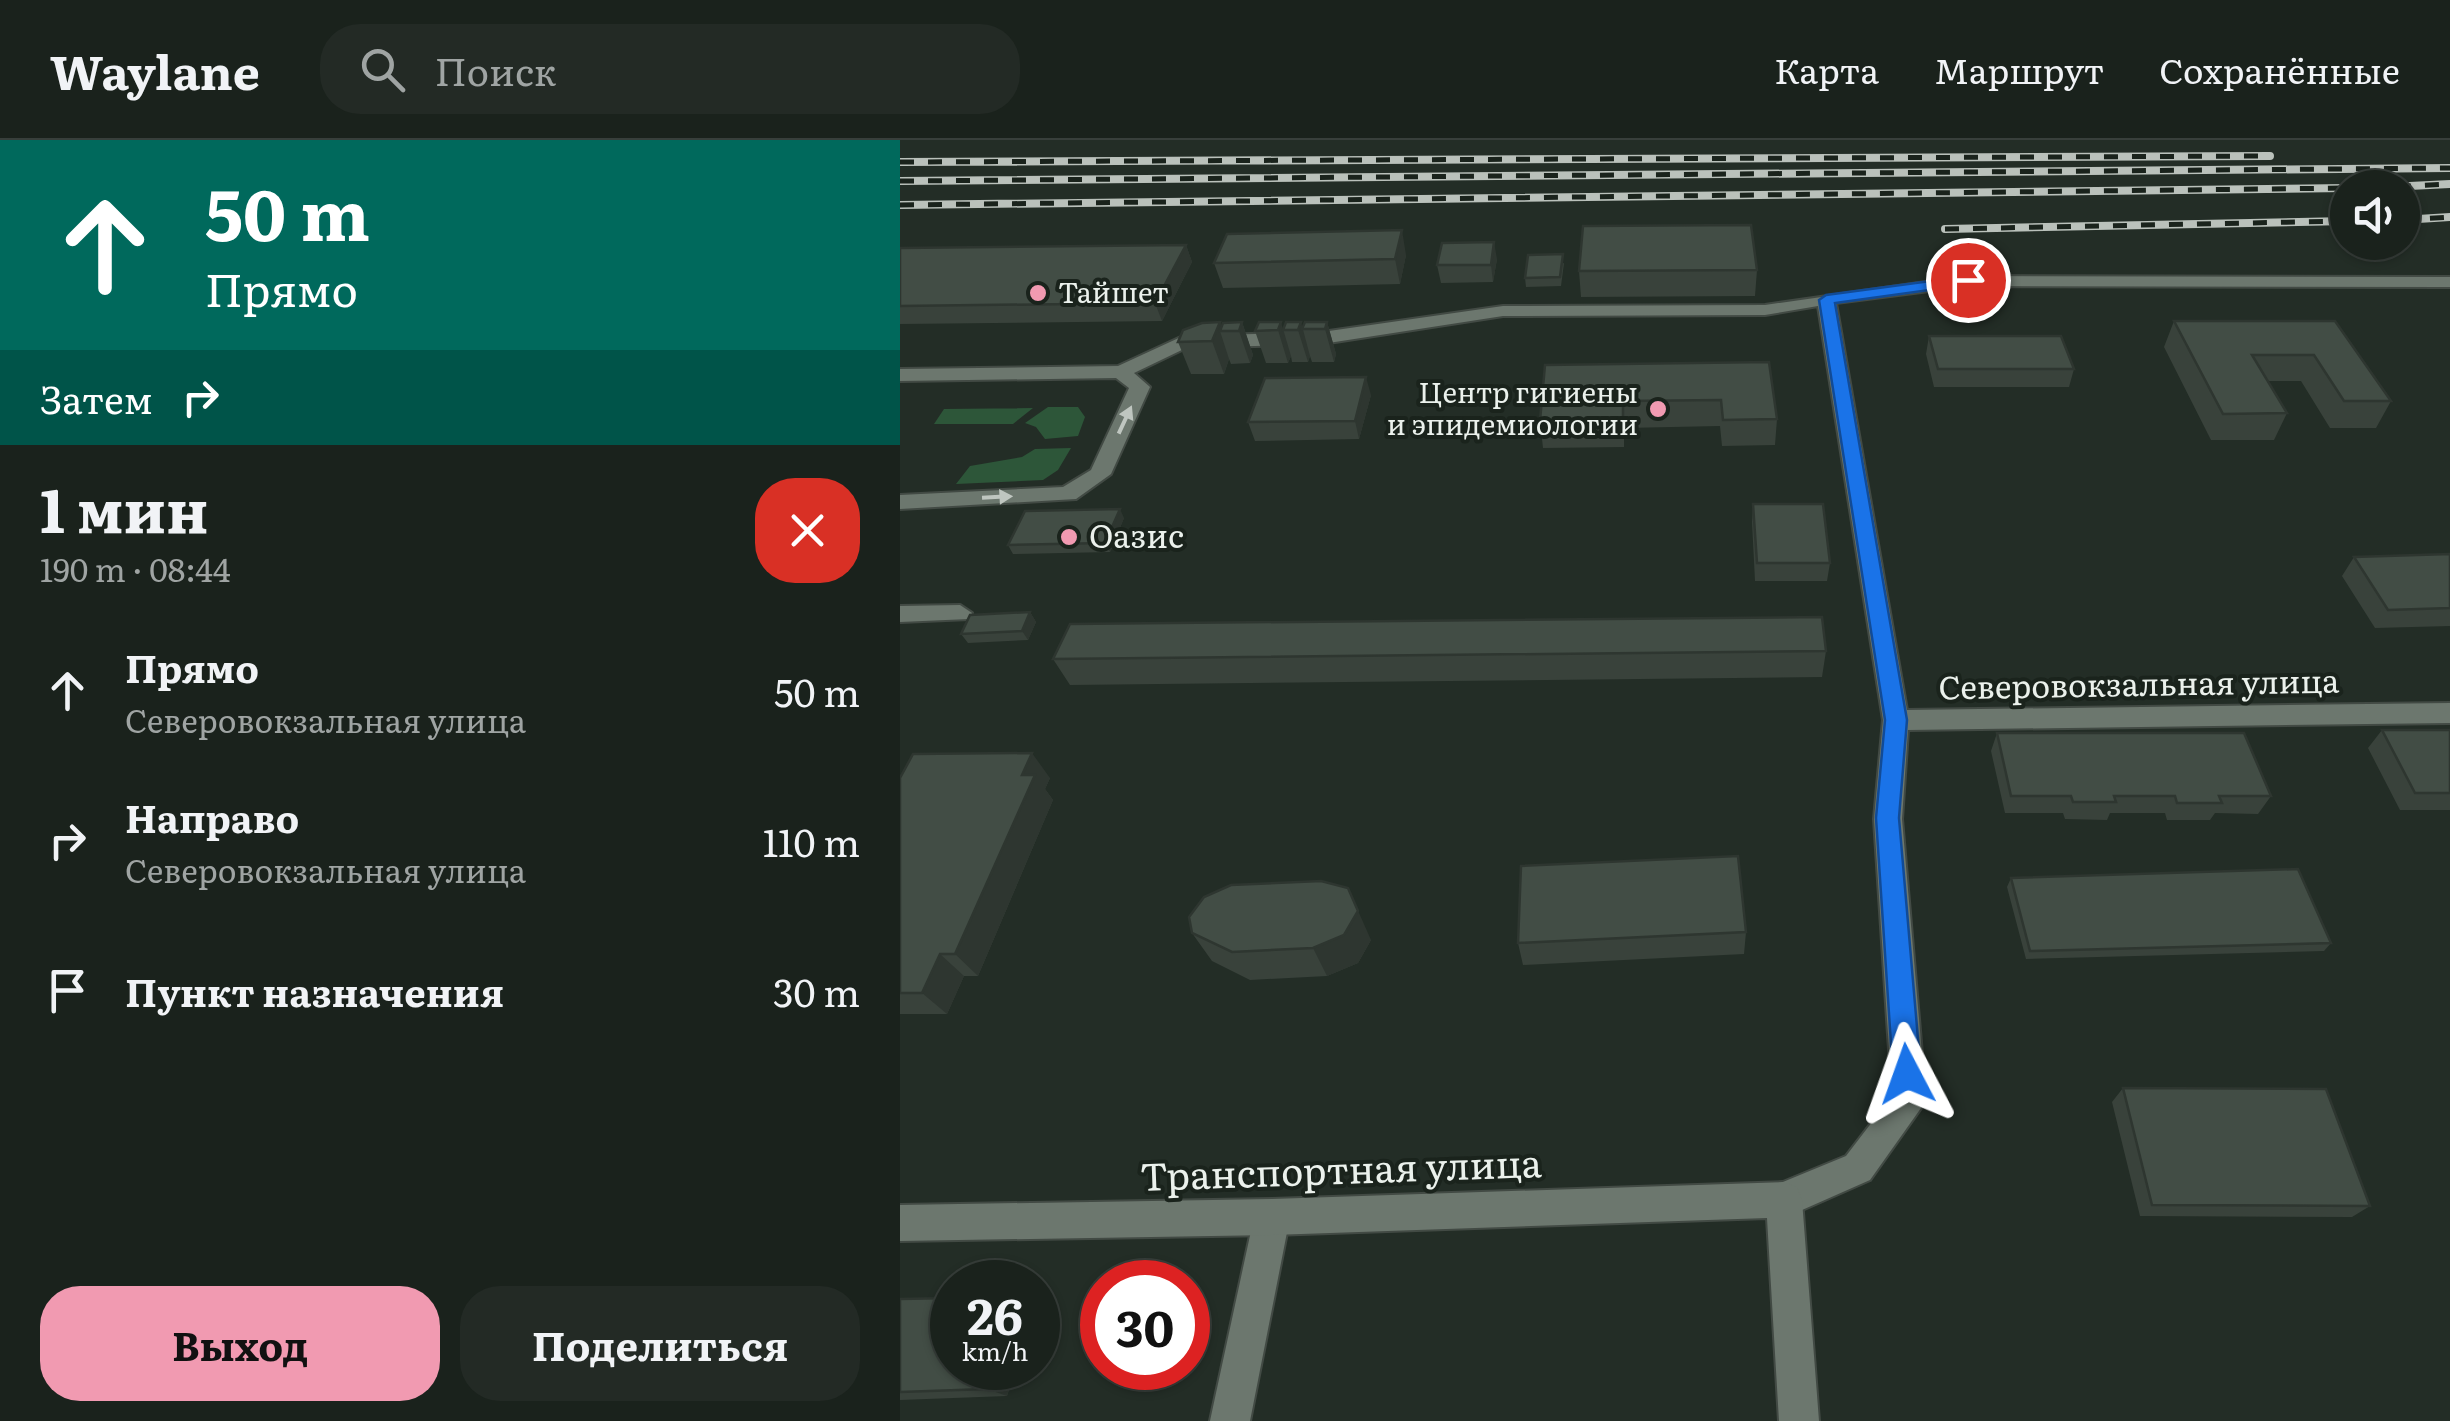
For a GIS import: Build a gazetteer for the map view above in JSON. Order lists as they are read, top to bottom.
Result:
{
  "streets": {
    "street": ["Северовокзальная улица", "Транспортная улица"]
  },
  "places": ["Тайшет", "Центр гигиены и эпидемиологии", "Оазис"],
  "page": {
    "header": "Waylane",
    "search": "Поиск",
    "nav": ["Карта", "Маршрут", "Сохранённые"],
    "turn": ["50 m", "Прямо"],
    "then": "Затем",
    "heading": ["1 мин", "190 m · 08:44"],
    "list": [
      {
        "name": "Прямо",
        "note": "Северовокзальная улица",
        "value": "50 m"
      },
      {
        "name": "Направо",
        "note": "Северовокзальная улица",
        "value": "110 m"
      },
      {
        "name": "Пункт назначения",
        "value": "30 m"
      }
    ],
    "speed": "26 km/h",
    "limit": "30",
    "buttons": ["Выход", "Поделиться"]
  }
}
